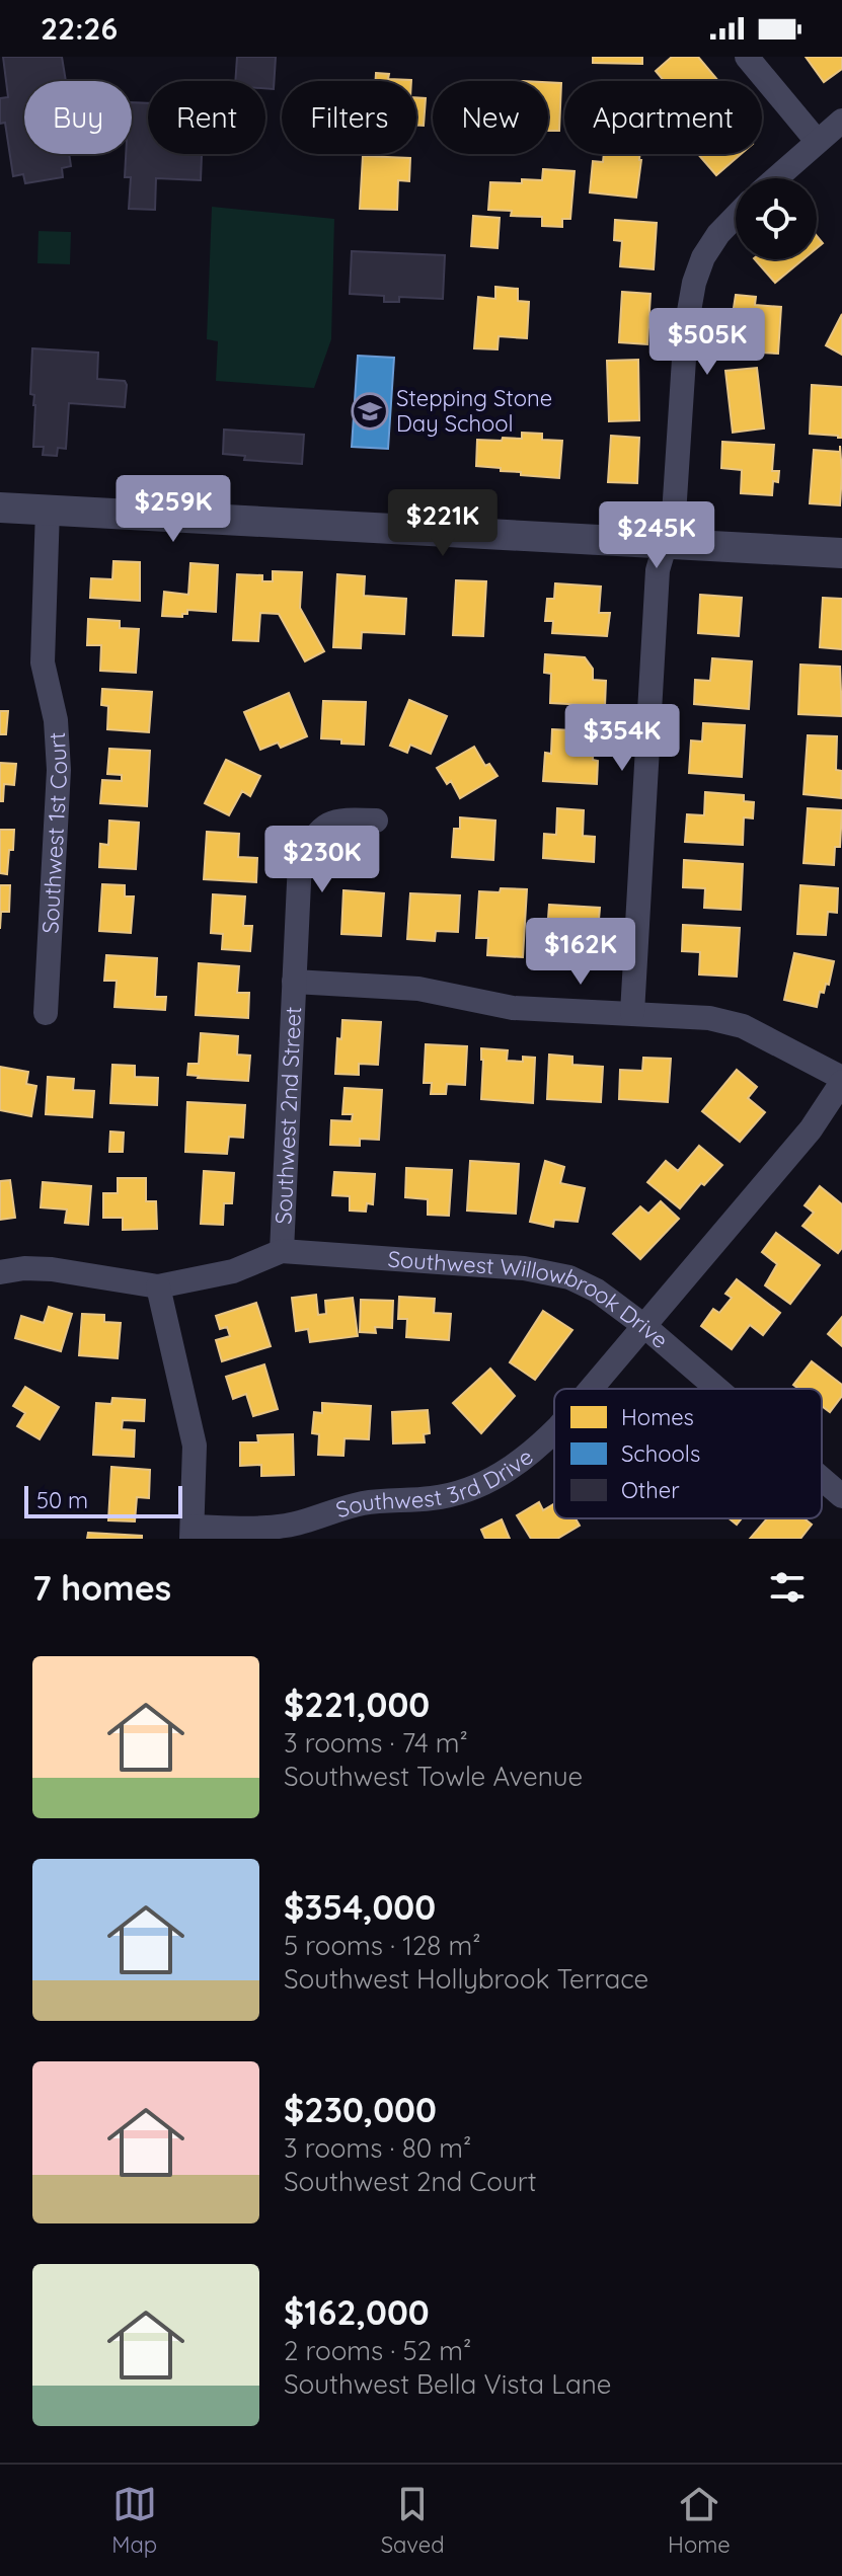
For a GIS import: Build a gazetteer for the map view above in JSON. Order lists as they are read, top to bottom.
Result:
{
  "streets": {
    "street": [
      "Southwest 1st Court",
      "Southwest 2nd Street",
      "Southwest Willowbrook Drive",
      "Southwest 3rd Drive"
    ]
  },
  "crossings": [
    ["Southwest 2nd Street", "Southwest Willowbrook Drive"],
    ["Southwest Willowbrook Drive", "Southwest 3rd Drive"]
  ],
  "places": {
    "school or university": ["Stepping Stone Day School"]
  },
  "legend": ["Homes", "Schools", "Other"],
  "scale_bar": "50 m",
  "page": {
    "status": "22:26",
    "chip": [
      "Buy",
      "Rent",
      "Filters",
      "New",
      "Apartment"
    ],
    "price": [
      "$505K",
      "$259K",
      "$221K",
      "$245K",
      "$354K",
      "$230K",
      "$162K"
    ],
    "scale": "50 m",
    "heading": "7 homes",
    "list": [
      {
        "name": "$221,000",
        "note": "3 rooms · 74 m² · Southwest Towle Avenue"
      },
      {
        "name": "$354,000",
        "note": "5 rooms · 128 m² · Southwest Hollybrook Terrace"
      },
      {
        "name": "$230,000",
        "note": "3 rooms · 80 m² · Southwest 2nd Court"
      },
      {
        "name": "$162,000",
        "note": "2 rooms · 52 m² · Southwest Bella Vista Lane"
      }
    ],
    "tabs": ["Map", "Saved", "Home"]
  }
}
